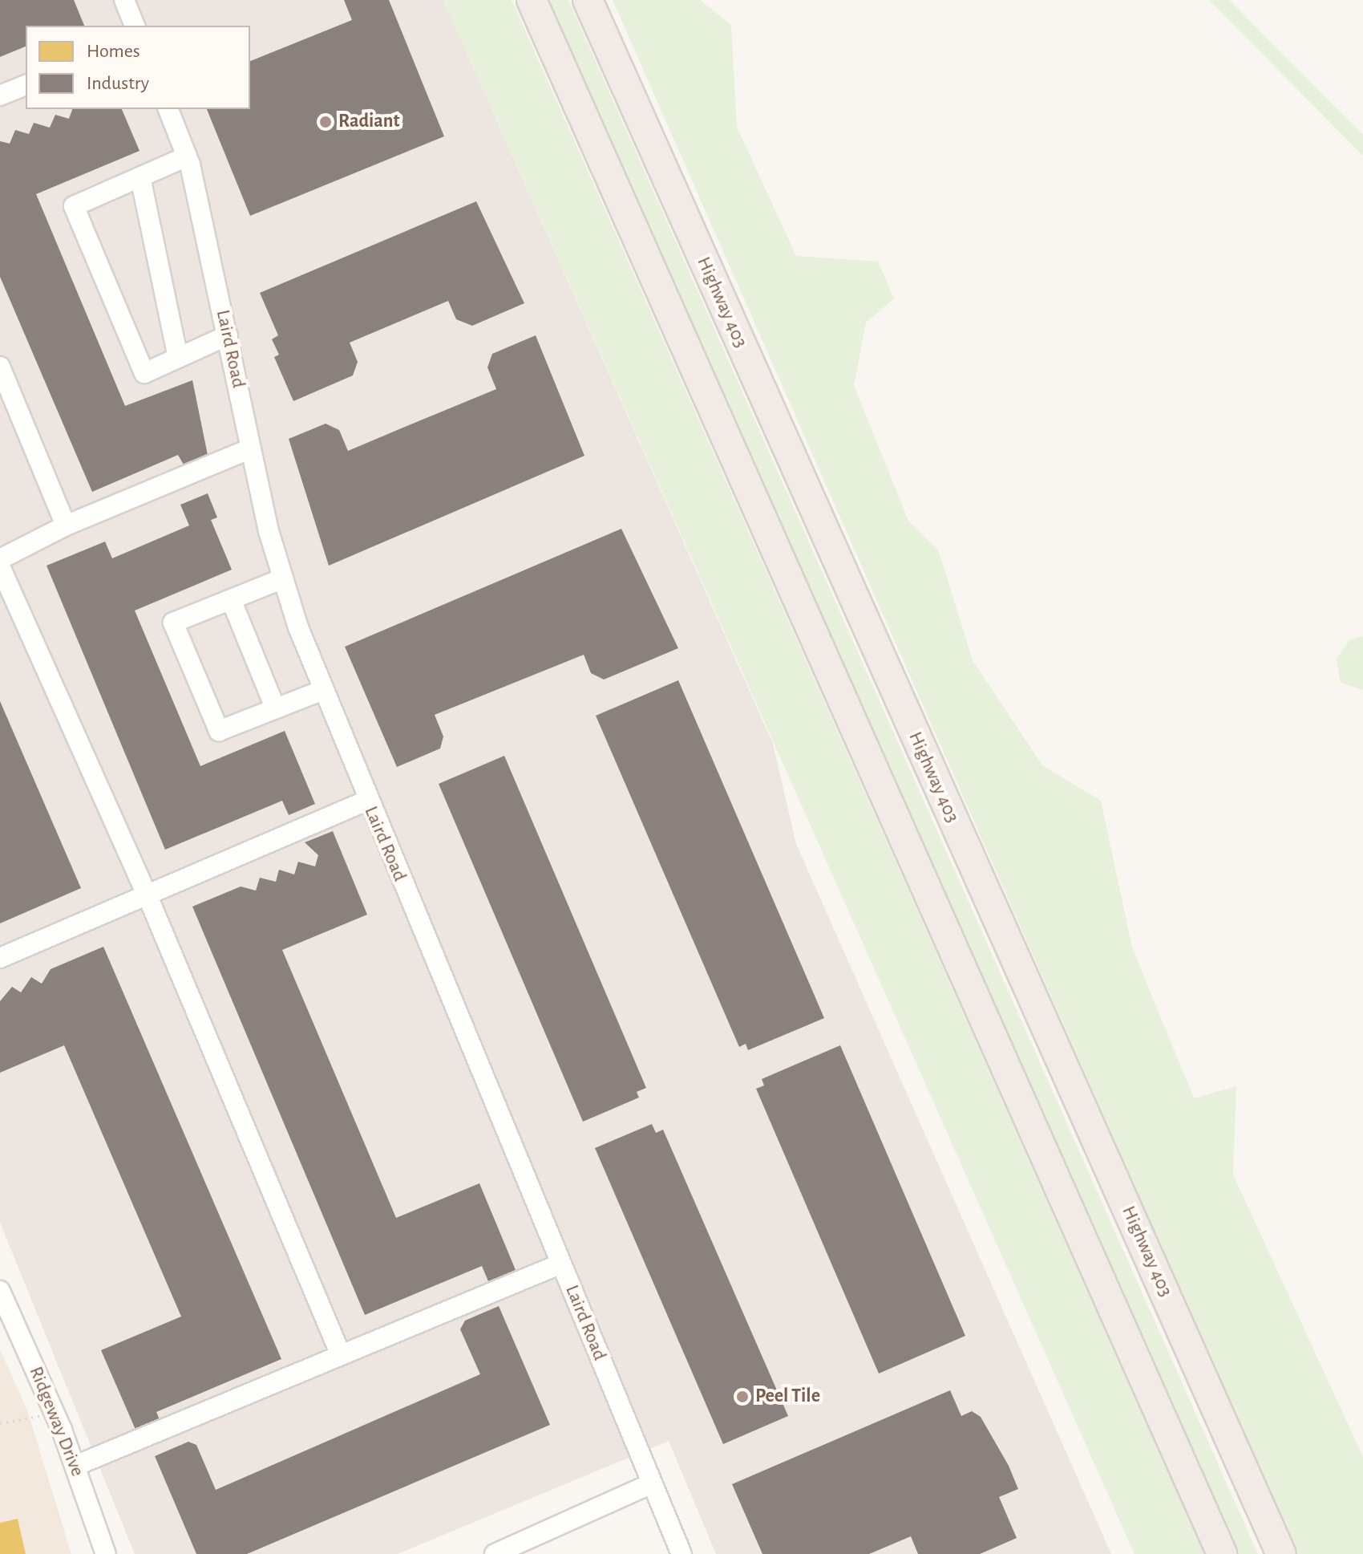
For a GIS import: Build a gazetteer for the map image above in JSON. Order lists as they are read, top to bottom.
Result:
{
  "streets": {
    "highway": ["Highway 403"],
    "street": ["Laird Road", "Ridgeway Drive"]
  },
  "places": ["Radiant", "Peel Tile"],
  "legend": ["Homes", "Industry"]
}
